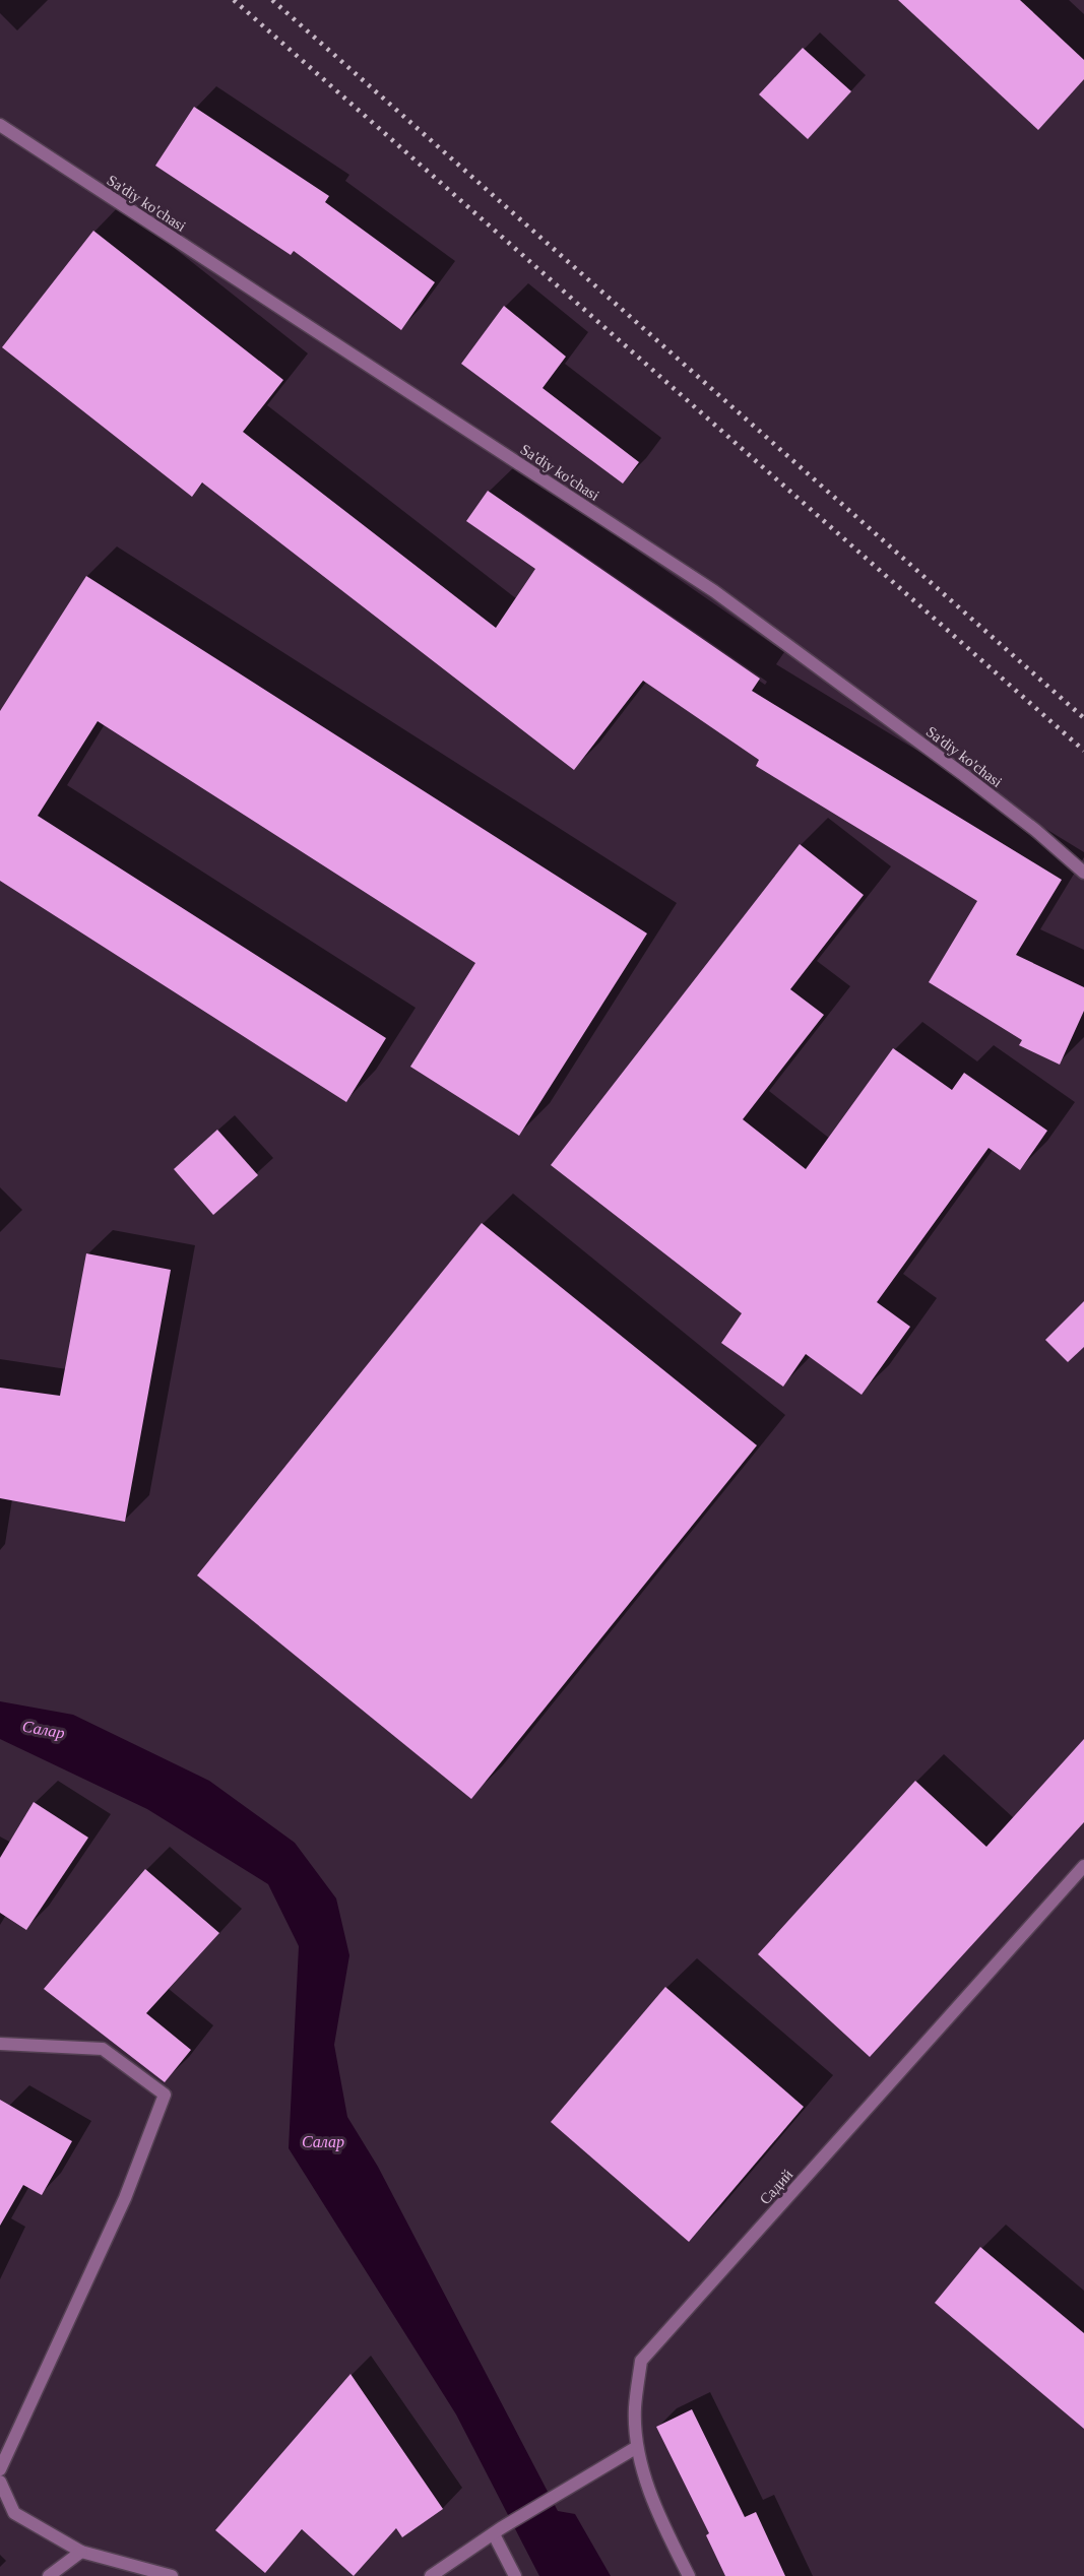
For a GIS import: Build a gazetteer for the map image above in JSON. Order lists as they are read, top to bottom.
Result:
{
  "streets": {
    "street": ["Sa'diy ko'chasi", "Садий"]
  },
  "water": ["Салар"]
}
